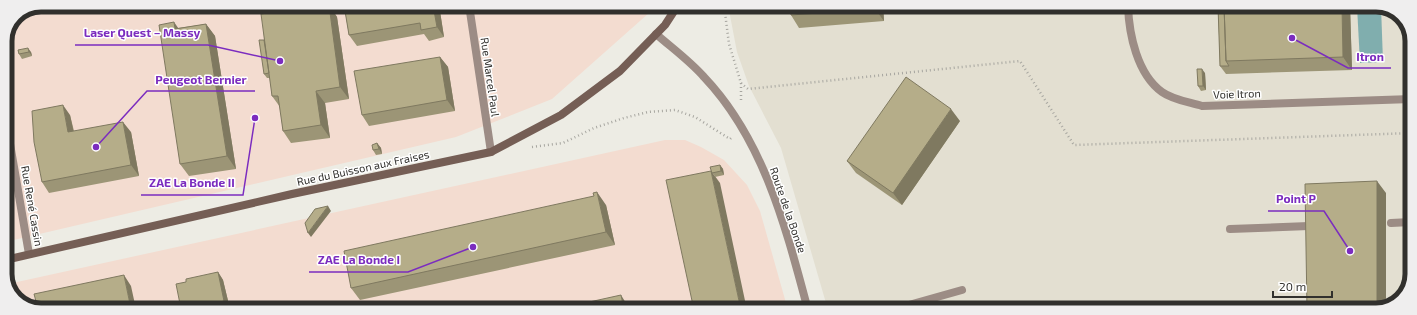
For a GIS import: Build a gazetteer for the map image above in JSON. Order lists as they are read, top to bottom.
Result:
{
  "streets": {
    "street": [
      "Rue Marcel Paul",
      "Voie Itron",
      "Rue du Buisson aux Fraises",
      "Rue René Cassin",
      "Route de la Bonde"
    ]
  },
  "crossings": [
    ["Rue Marcel Paul", "Rue du Buisson aux Fraises"],
    ["Rue du Buisson aux Fraises", "Rue René Cassin"],
    ["Rue du Buisson aux Fraises", "Route de la Bonde"]
  ],
  "places": [
    "Itron",
    "Laser Quest – Massy",
    "ZAE La Bonde II",
    "Peugeot Bernier",
    "ZAE La Bonde I",
    "Point P"
  ],
  "scale_bar": "20 m"
}
